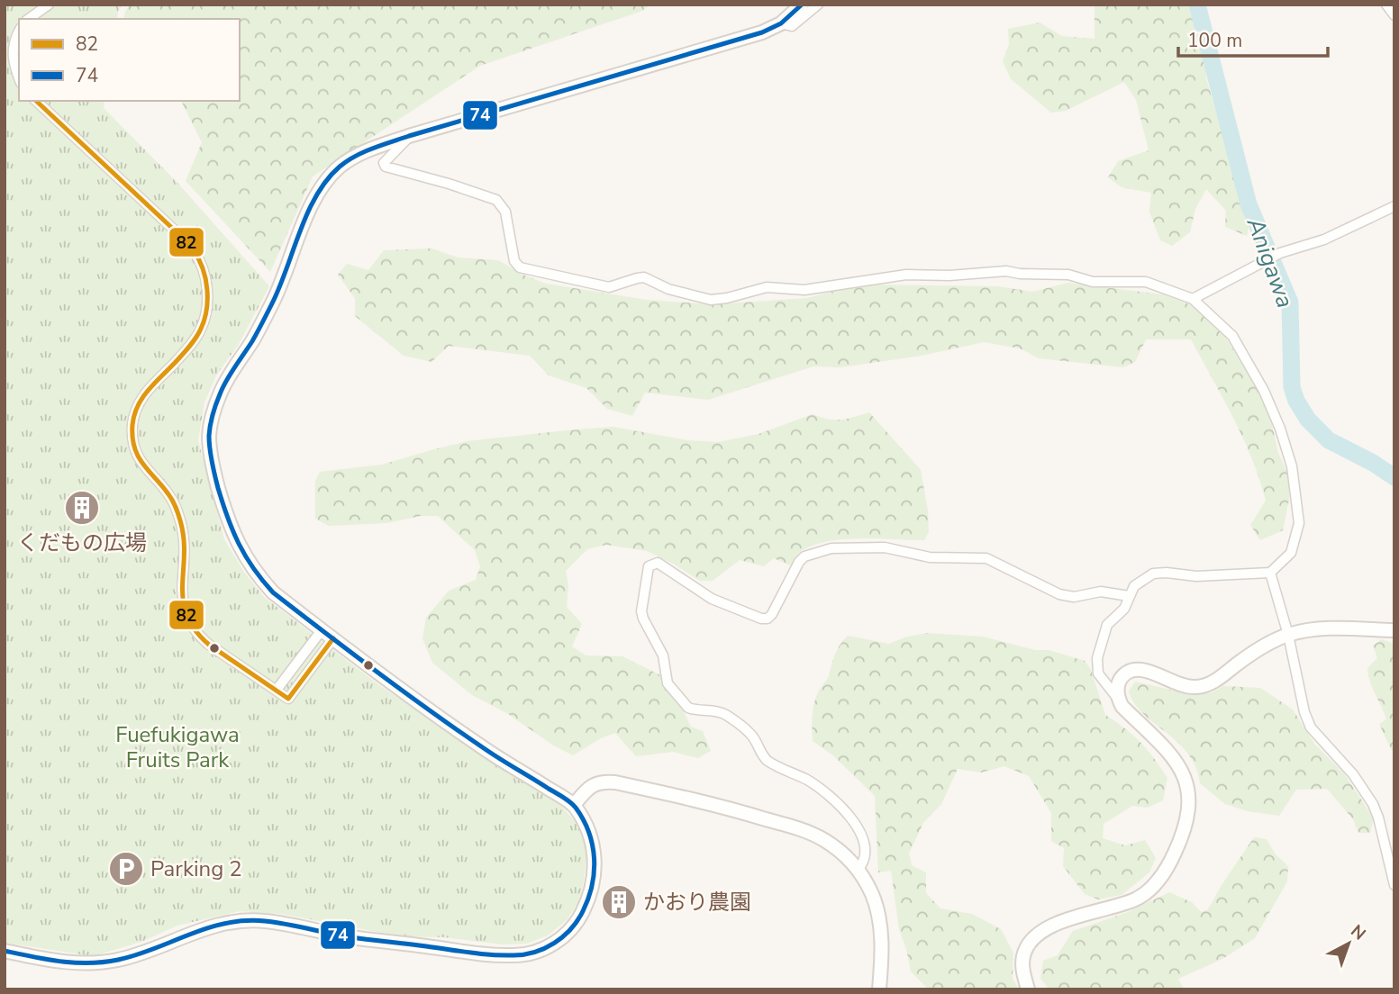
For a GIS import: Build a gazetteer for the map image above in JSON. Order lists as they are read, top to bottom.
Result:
{
  "water": ["Anigawa"],
  "parks": ["Fuefukigawa Fruits Park"],
  "places": {
    "building": ["くだもの広場", "かおり農園"],
    "parking": ["Parking 2"]
  },
  "lines": ["transit line 74", "transit line 82"],
  "legend": ["82", "74"],
  "scale_bar": "100 m",
  "north": "top right"
}
